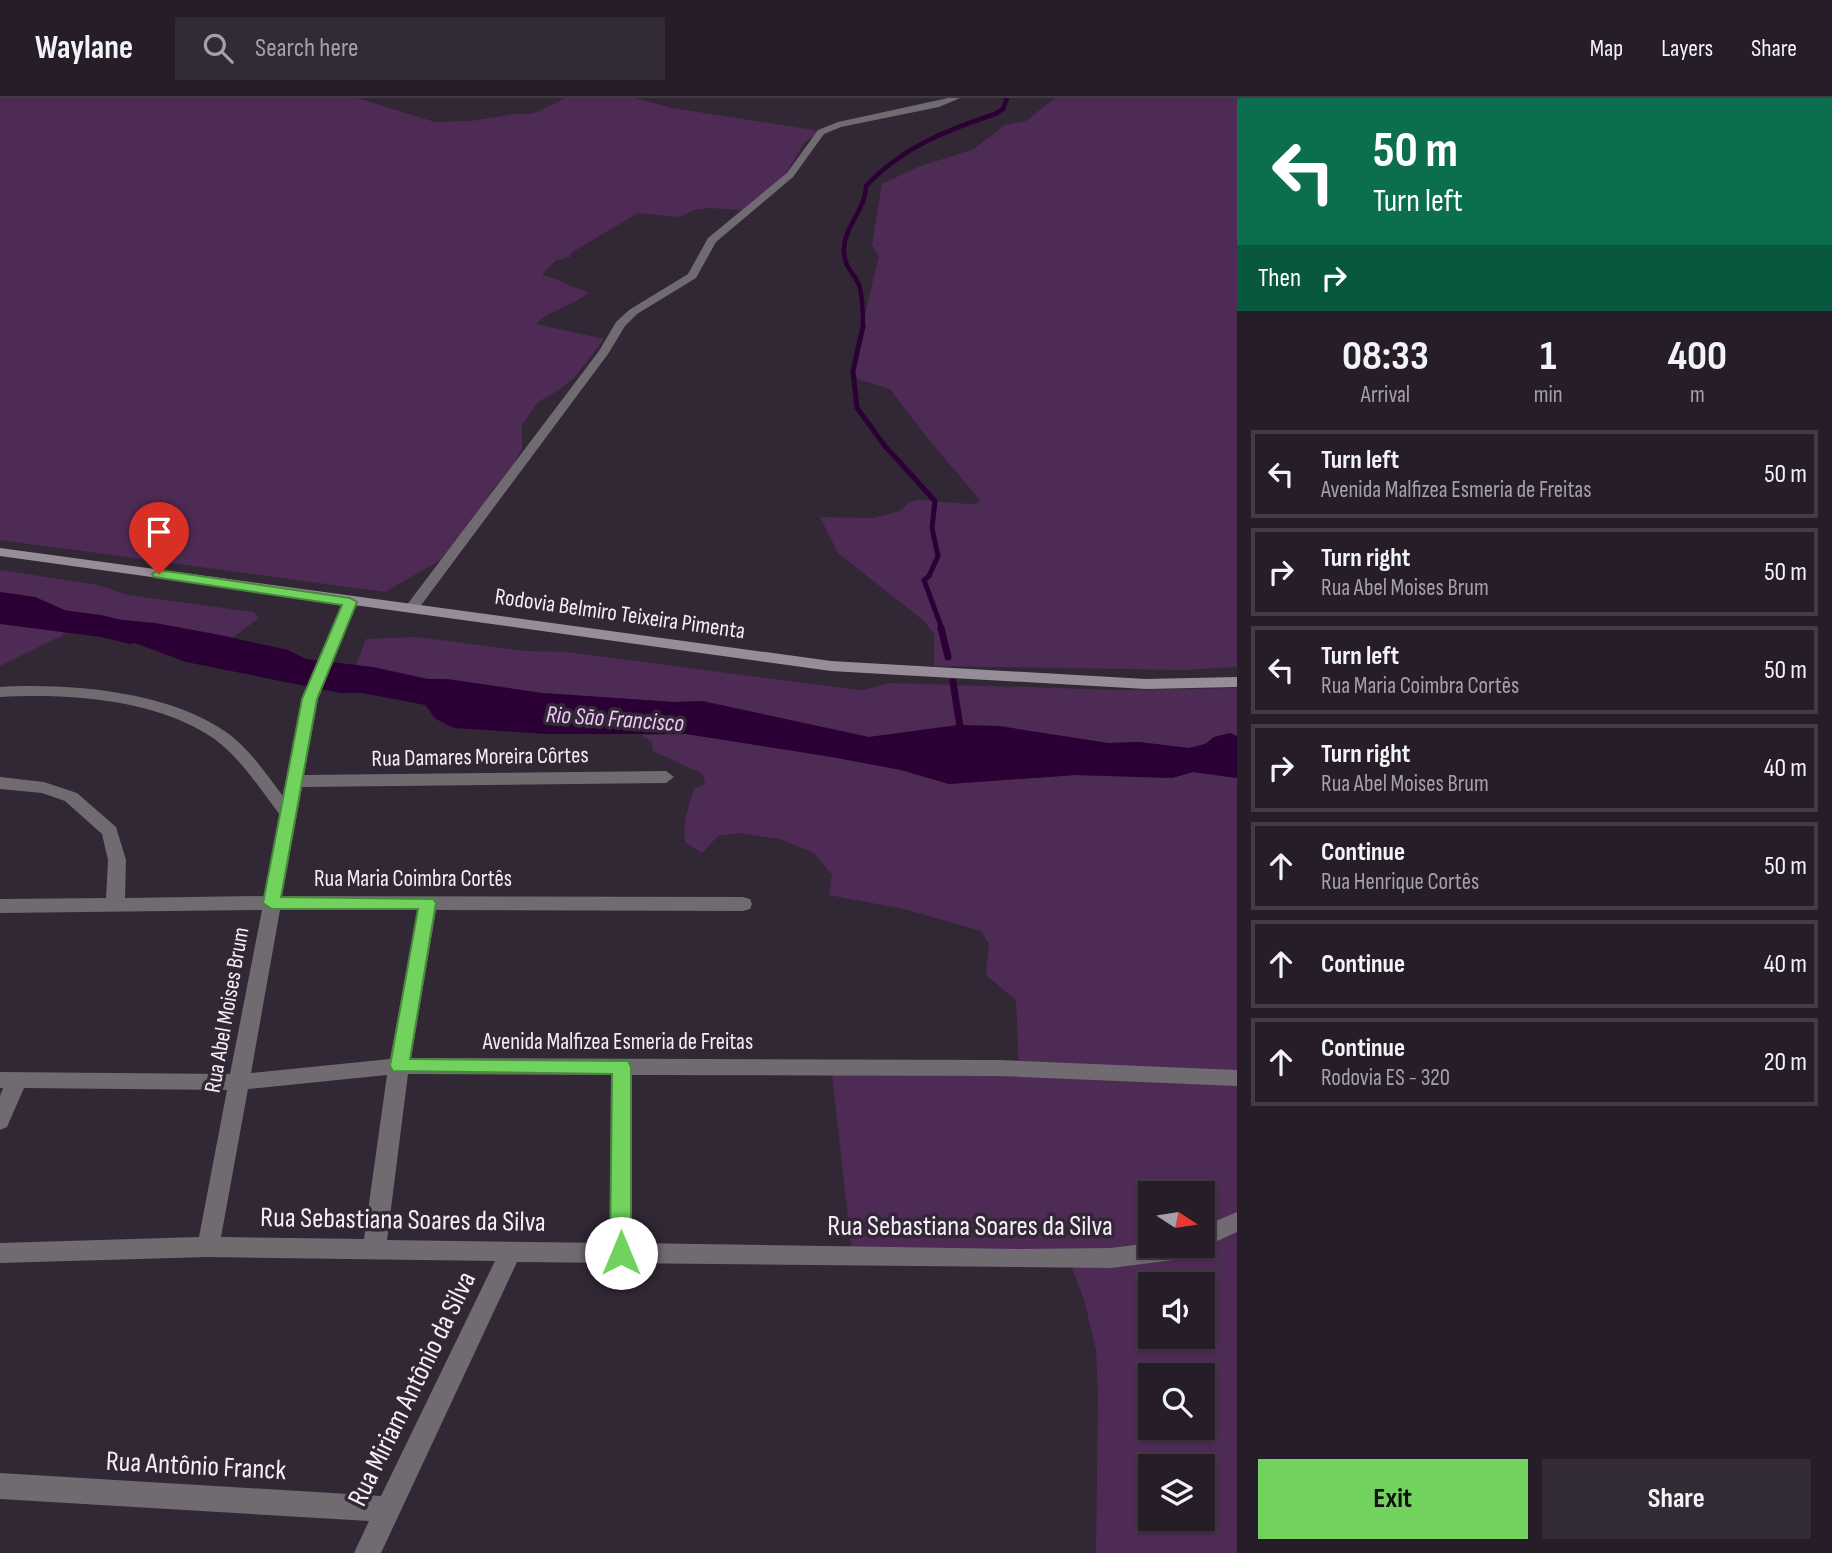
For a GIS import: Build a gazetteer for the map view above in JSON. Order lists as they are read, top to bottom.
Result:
{
  "streets": {
    "main road": ["Rodovia Belmiro Teixeira Pimenta"],
    "street": [
      "Rua Damares Moreira Côrtes",
      "Rua Maria Coimbra Cortês",
      "Rua Abel Moises Brum",
      "Avenida Malfizea Esmeria de Freitas",
      "Rua Sebastiana Soares da Silva",
      "Rua Miriam Antônio da Silva",
      "Rua Antônio Franck"
    ]
  },
  "crossings": [
    ["Rodovia Belmiro Teixeira Pimenta", "Rua Abel Moises Brum"],
    ["Rua Damares Moreira Côrtes", "Rua Abel Moises Brum"],
    ["Rua Maria Coimbra Cortês", "Rua Abel Moises Brum"],
    ["Rua Abel Moises Brum", "Avenida Malfizea Esmeria de Freitas"],
    ["Rua Abel Moises Brum", "Rua Sebastiana Soares da Silva"],
    ["Rua Sebastiana Soares da Silva", "Rua Miriam Antônio da Silva"],
    ["Rua Miriam Antônio da Silva", "Rua Antônio Franck"]
  ],
  "water": ["Rio São Francisco"],
  "north": "right",
  "page": {
    "header": "Waylane",
    "search": "Search here",
    "nav": ["Map", "Layers", "Share"],
    "turn": ["50 m", "Turn left"],
    "then": "Then",
    "eta": [
      "08:33",
      "Arrival",
      "1",
      "min",
      "400",
      "m"
    ],
    "list": [
      {
        "name": "Turn left",
        "note": "Avenida Malfizea Esmeria de Freitas",
        "value": "50 m"
      },
      {
        "name": "Turn right",
        "note": "Rua Abel Moises Brum",
        "value": "50 m"
      },
      {
        "name": "Turn left",
        "note": "Rua Maria Coimbra Cortês",
        "value": "50 m"
      },
      {
        "name": "Turn right",
        "note": "Rua Abel Moises Brum",
        "value": "40 m"
      },
      {
        "name": "Continue",
        "note": "Rua Henrique Cortês",
        "value": "50 m"
      },
      {
        "name": "Continue",
        "value": "40 m"
      },
      {
        "name": "Continue",
        "note": "Rodovia ES - 320",
        "value": "20 m"
      }
    ],
    "buttons": ["Exit", "Share"]
  }
}
